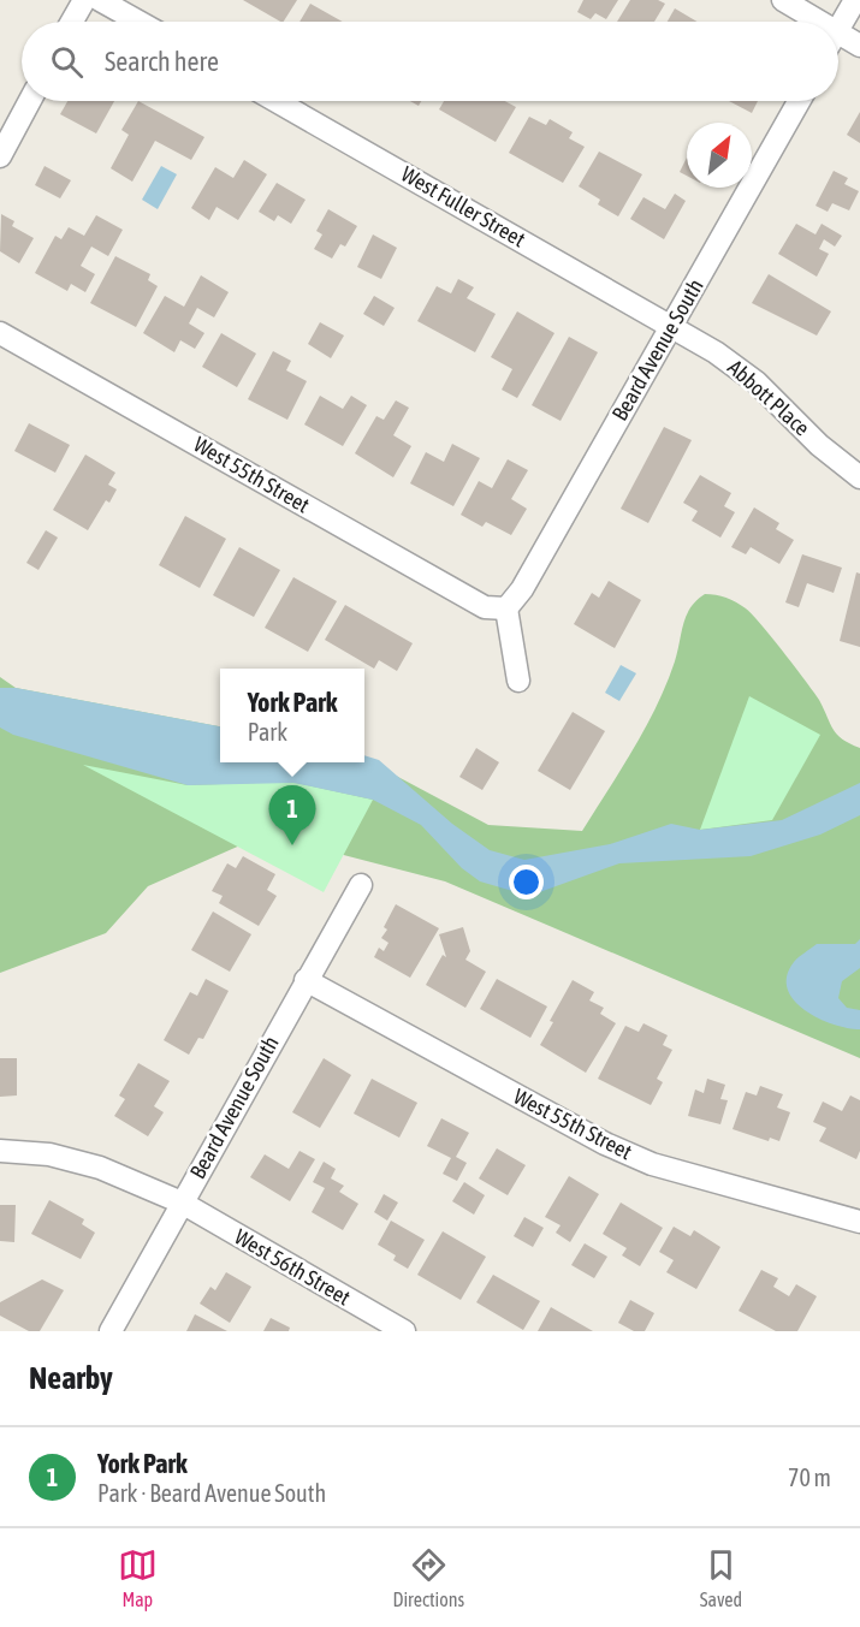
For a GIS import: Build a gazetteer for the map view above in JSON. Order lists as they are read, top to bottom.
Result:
{
  "streets": {
    "street": [
      "West Fuller Street",
      "Beard Avenue South",
      "Abbott Place",
      "West 55th Street",
      "West 56th Street"
    ]
  },
  "crossings": [
    ["West Fuller Street", "Beard Avenue South"],
    ["West Fuller Street", "Abbott Place"],
    ["Beard Avenue South", "Abbott Place"],
    ["Beard Avenue South", "West 55th Street"],
    ["Beard Avenue South", "West 56th Street"]
  ],
  "north": "top right",
  "page": {
    "search": "Search here",
    "popup": ["York Park", "Park"],
    "pins": "1",
    "heading": "Nearby",
    "list": [
      {
        "mark": "1",
        "name": "York Park",
        "note": "Park · Beard Avenue South",
        "value": "70 m"
      }
    ],
    "nav": ["Map", "Directions", "Saved"]
  }
}
